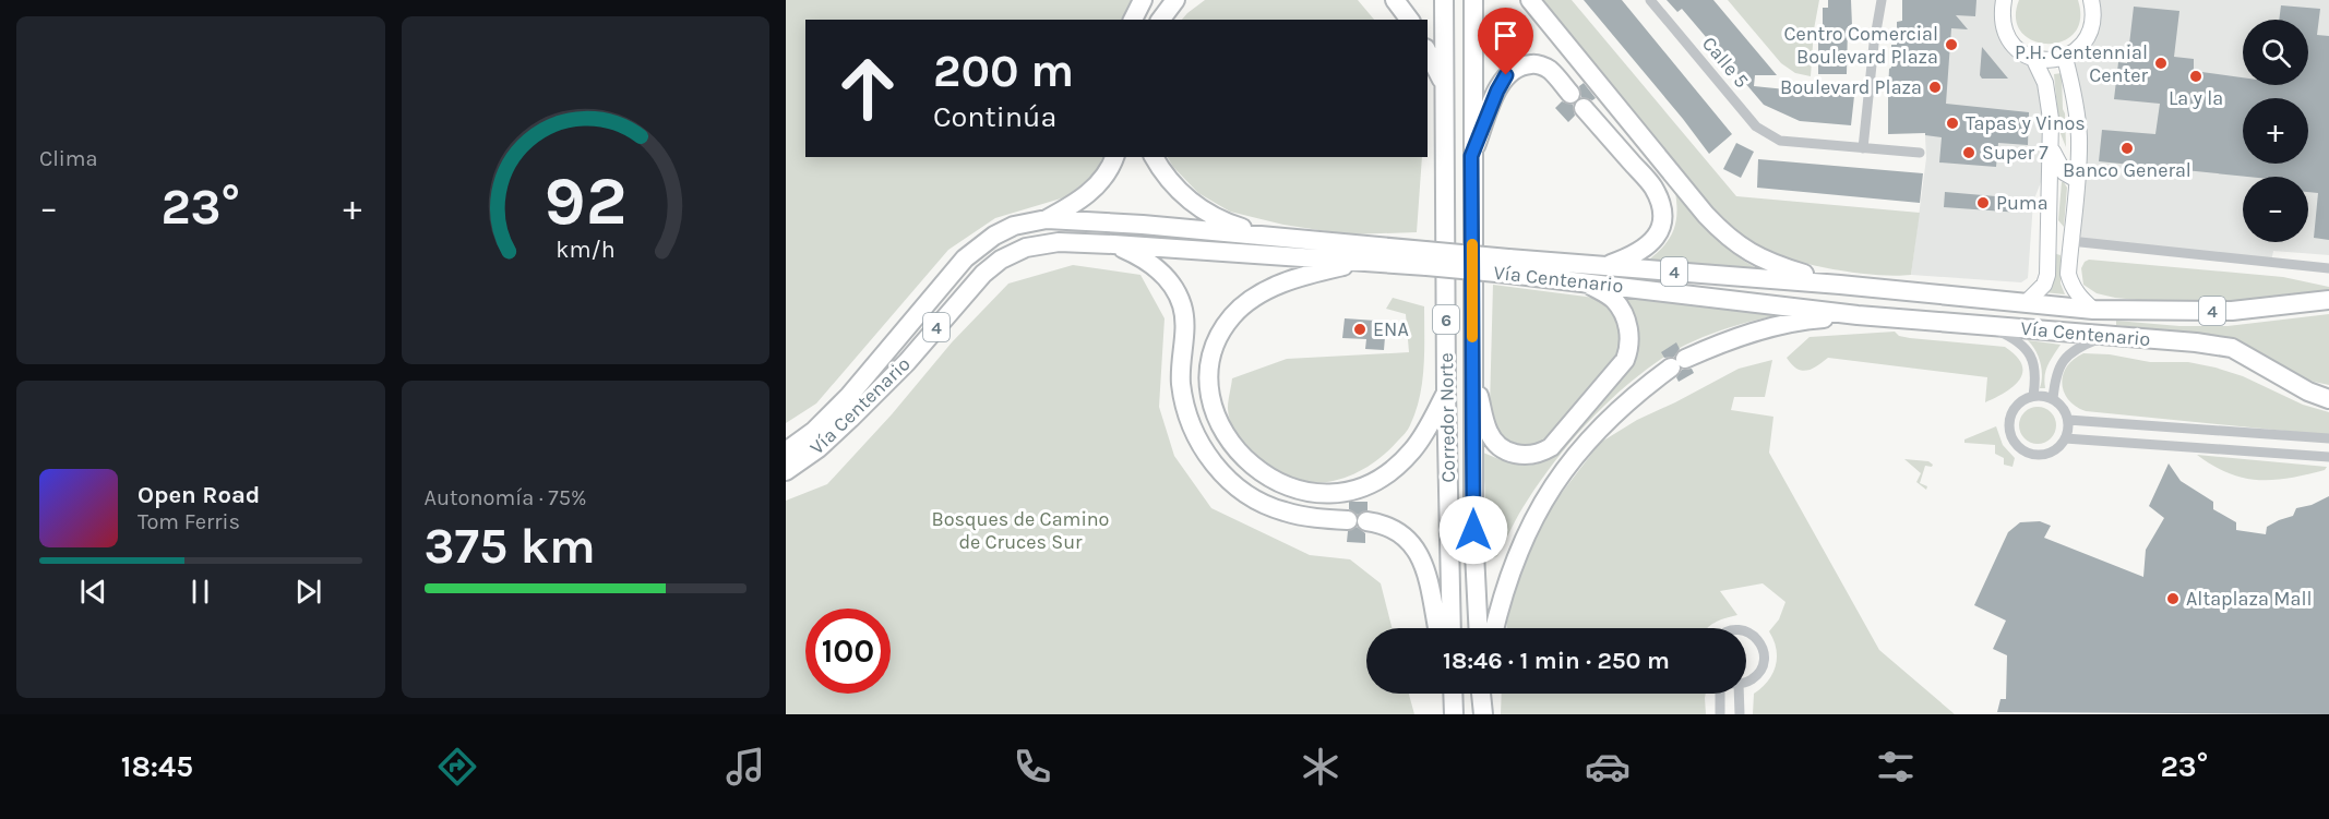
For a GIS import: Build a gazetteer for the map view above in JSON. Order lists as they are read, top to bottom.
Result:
{
  "streets": {
    "highway": [
      "4",
      "Vía Centenario",
      "6",
      "Corredor Norte"
    ],
    "street": ["Calle 5"]
  },
  "parks": ["Bosques de Camino de Cruces Sur"],
  "places": [
    "Centro Comercial Boulevard Plaza",
    "P.H. Centennial Center",
    "La y la",
    "Boulevard Plaza",
    "Tapas y Vinos",
    "Banco General",
    "Super 7",
    "Puma",
    "ENA",
    "Altaplaza Mall"
  ],
  "page": {
    "tile": [
      "Clima",
      ["Autonomía · 75%", "375 km"]
    ],
    "map_buttons": ["+", "−"],
    "turn": ["200 m", "Continúa"],
    "heat": ["−", "23°", "+"],
    "song": ["Open Road", "Tom Ferris"],
    "limit": "100",
    "trip": "18:46 · 1 min · 250 m",
    "tabs": ["18:45", "23°"],
    "gauge": ["92", "km/h"]
  }
}
